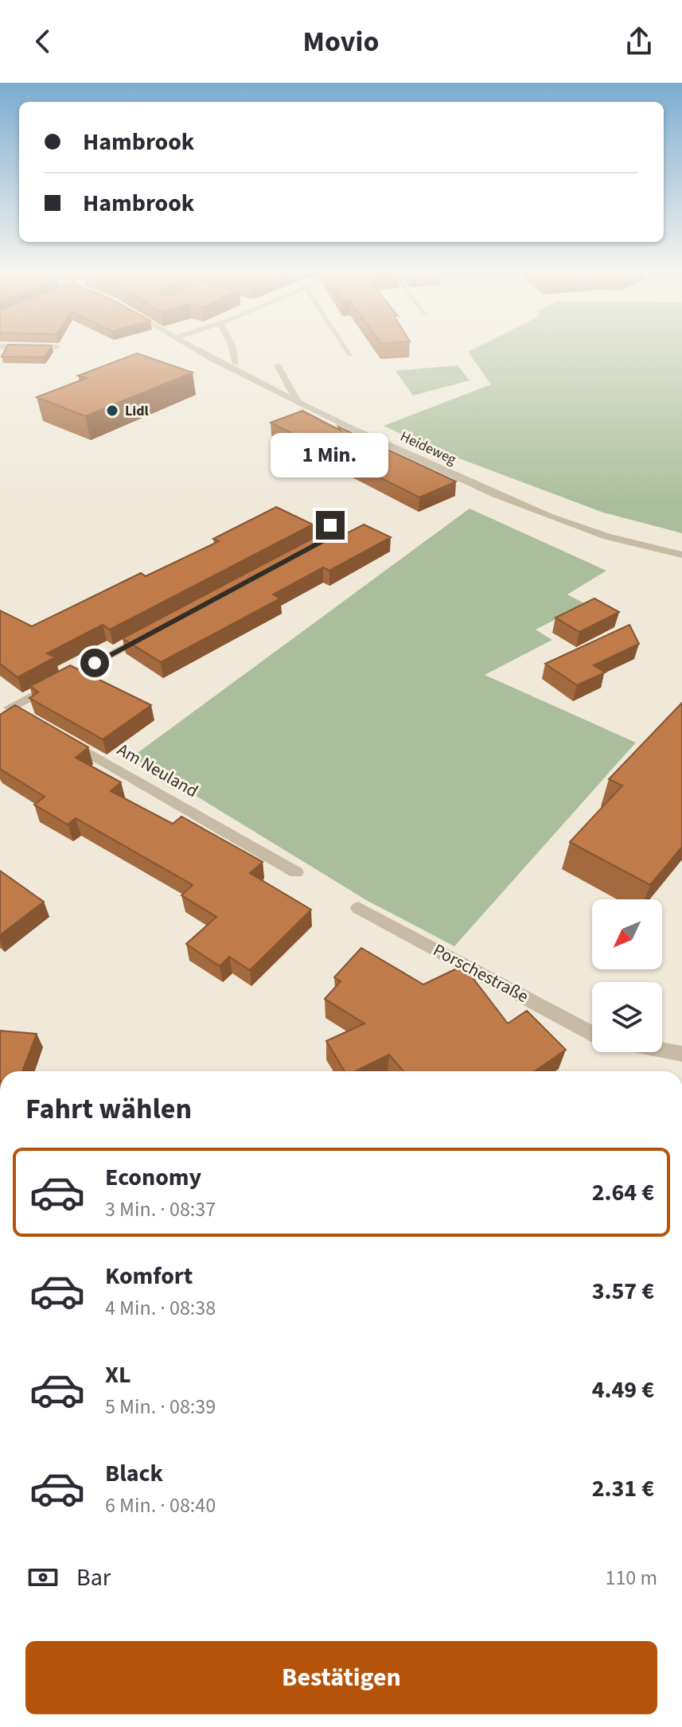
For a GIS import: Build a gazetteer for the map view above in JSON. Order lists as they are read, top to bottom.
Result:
{
  "streets": {
    "street": ["Heideweg", "Am Neuland", "Porschestraße"]
  },
  "places": ["Lidl"],
  "north": "bottom left",
  "page": {
    "header": "Movio",
    "banner": ["Hambrook", "Hambrook"],
    "bubble": "1 Min.",
    "heading": "Fahrt wählen",
    "list": [
      {
        "name": "Economy",
        "note": "3 Min. · 08:37",
        "value": "2.64 €"
      },
      {
        "name": "Komfort",
        "note": "4 Min. · 08:38",
        "value": "3.57 €"
      },
      {
        "name": "XL",
        "note": "5 Min. · 08:39",
        "value": "4.49 €"
      },
      {
        "name": "Black",
        "note": "6 Min. · 08:40",
        "value": "2.31 €"
      }
    ],
    "pay": ["Bar", "110 m"],
    "buttons": "Bestätigen"
  }
}
